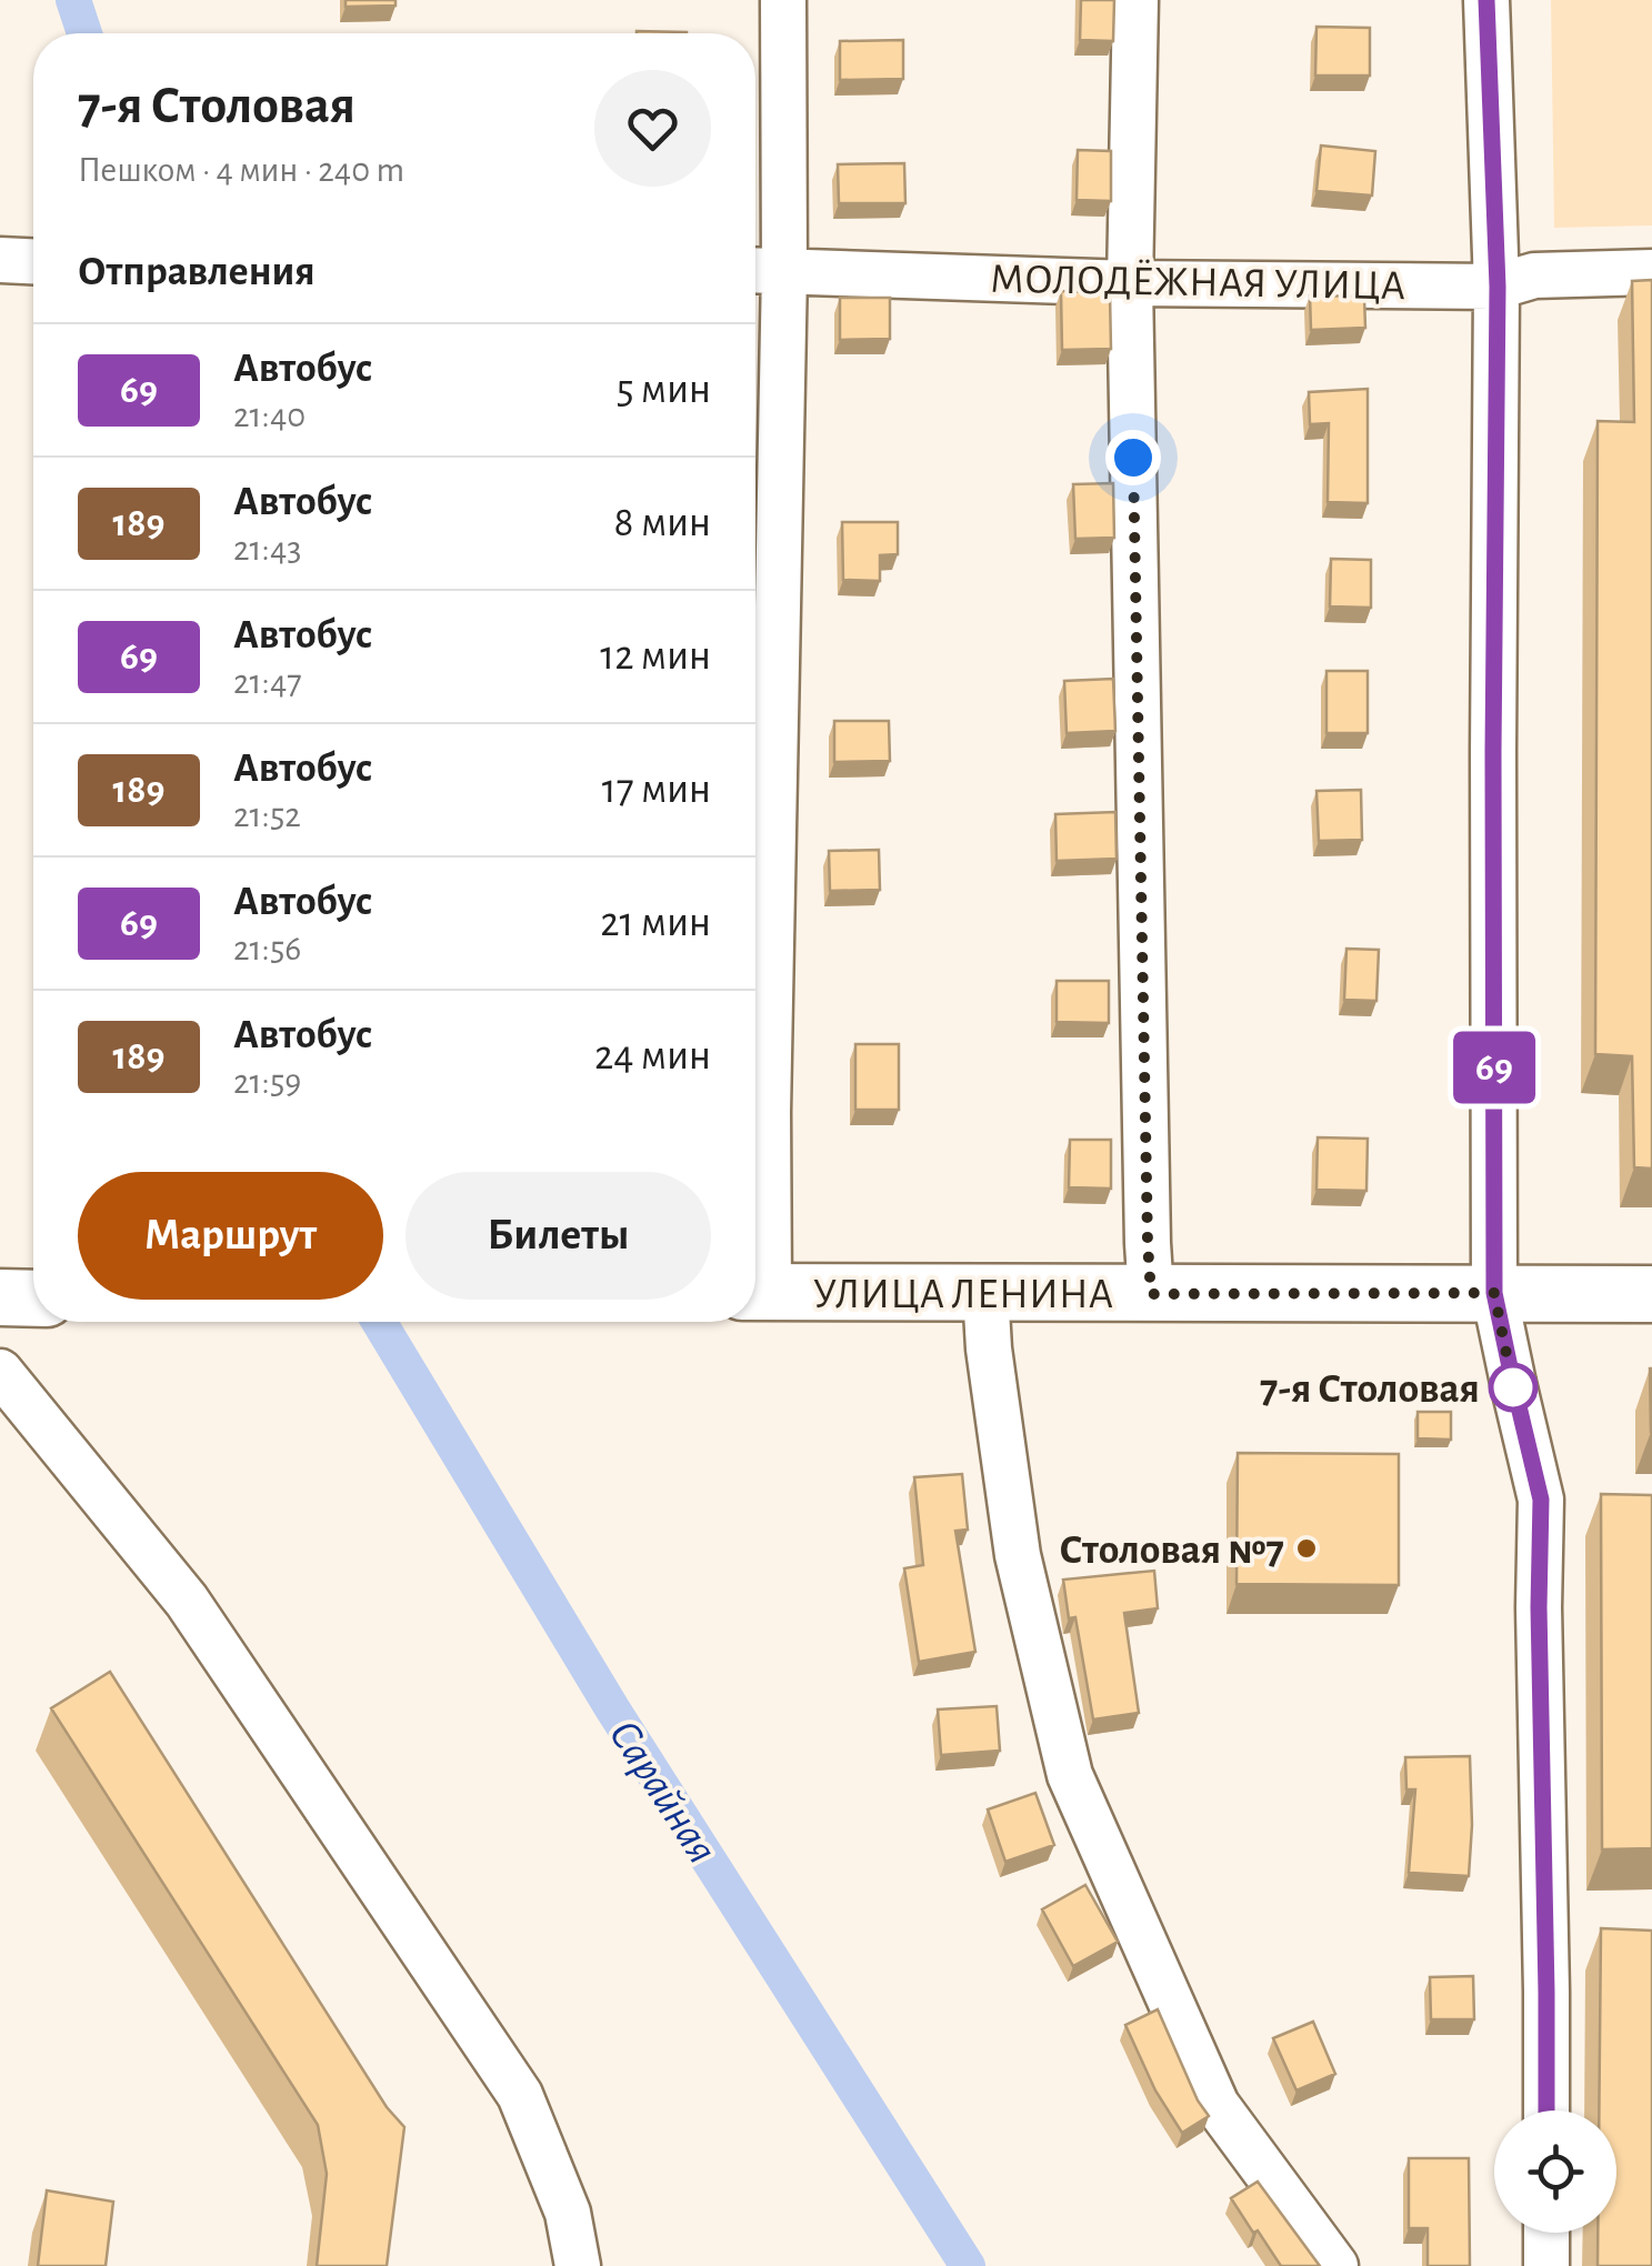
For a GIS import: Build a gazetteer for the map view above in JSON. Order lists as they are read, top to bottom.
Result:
{
  "streets": {
    "main road": ["УЛИЦА ЛЕНИНА"],
    "street": ["МОЛОДЁЖНАЯ УЛИЦА"]
  },
  "water": ["Сарайная"],
  "places": ["7-я Столовая", "Столовая №7"],
  "lines": ["bus line 69"],
  "page": {
    "on_map": "69",
    "heading": [
      ["7-я Столовая", "Пешком · 4 мин · 240 m"],
      "Отправления"
    ],
    "list": [
      {
        "mark": "69",
        "name": "Автобус",
        "note": "21:40",
        "value": "5 мин"
      },
      {
        "mark": "189",
        "name": "Автобус",
        "note": "21:43",
        "value": "8 мин"
      },
      {
        "mark": "69",
        "name": "Автобус",
        "note": "21:47",
        "value": "12 мин"
      },
      {
        "mark": "189",
        "name": "Автобус",
        "note": "21:52",
        "value": "17 мин"
      },
      {
        "mark": "69",
        "name": "Автобус",
        "note": "21:56",
        "value": "21 мин"
      },
      {
        "mark": "189",
        "name": "Автобус",
        "note": "21:59",
        "value": "24 мин"
      }
    ],
    "buttons": ["Маршрут", "Билеты"]
  }
}
